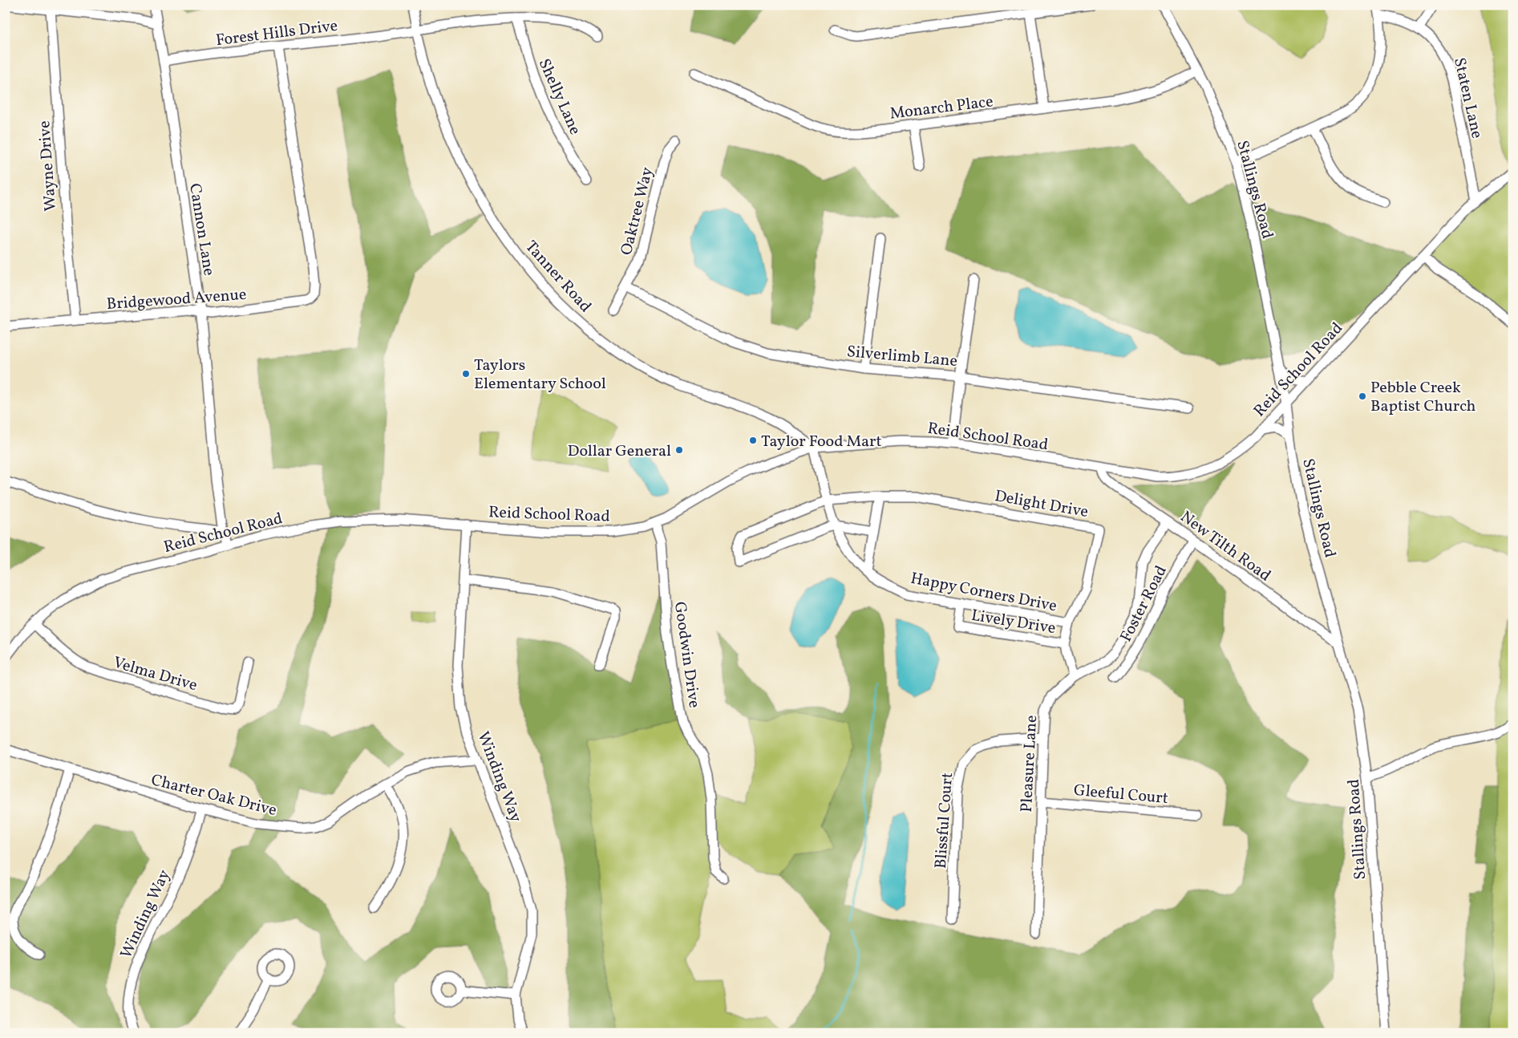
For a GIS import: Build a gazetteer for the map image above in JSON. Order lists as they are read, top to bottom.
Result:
{
  "streets": {
    "street": [
      "Forest Hills Drive",
      "Shelly Lane",
      "Staten Lane",
      "Monarch Place",
      "Wayne Drive",
      "Stallings Road",
      "Oaktree Way",
      "Cannon Lane",
      "Tanner Road",
      "Bridgewood Avenue",
      "Silverlimb Lane",
      "Reid School Road",
      "Delight Drive",
      "New Tilth Road",
      "Happy Corners Drive",
      "Foster Road",
      "Lively Drive",
      "Goodwin Drive",
      "Velma Drive",
      "Pleasure Lane",
      "Winding Way",
      "Gleeful Court",
      "Charter Oak Drive",
      "Blissful Court"
    ]
  },
  "crossings": [
    ["Forest Hills Drive", "Shelly Lane"],
    ["Forest Hills Drive", "Cannon Lane"],
    ["Forest Hills Drive", "Tanner Road"],
    ["Forest Hills Drive", "Bridgewood Avenue"],
    ["Staten Lane", "Reid School Road"],
    ["Monarch Place", "Stallings Road"],
    ["Wayne Drive", "Bridgewood Avenue"],
    ["Stallings Road", "Reid School Road"],
    ["Stallings Road", "New Tilth Road"],
    ["Oaktree Way", "Silverlimb Lane"],
    ["Cannon Lane", "Bridgewood Avenue"],
    ["Cannon Lane", "Reid School Road"],
    ["Tanner Road", "Reid School Road"],
    ["Tanner Road", "Happy Corners Drive"],
    ["Reid School Road", "New Tilth Road"],
    ["Reid School Road", "Happy Corners Drive"],
    ["Reid School Road", "Goodwin Drive"],
    ["Reid School Road", "Velma Drive"],
    ["Reid School Road", "Winding Way"],
    ["Delight Drive", "Happy Corners Drive"],
    ["Delight Drive", "Lively Drive"],
    ["Delight Drive", "Pleasure Lane"],
    ["New Tilth Road", "Foster Road"],
    ["New Tilth Road", "Pleasure Lane"],
    ["Happy Corners Drive", "Lively Drive"],
    ["Pleasure Lane", "Gleeful Court"],
    ["Pleasure Lane", "Blissful Court"],
    ["Winding Way", "Charter Oak Drive"]
  ],
  "places": [
    "Taylors Elementary School",
    "Pebble Creek Baptist Church",
    "Taylor Food Mart",
    "Dollar General"
  ]
}
